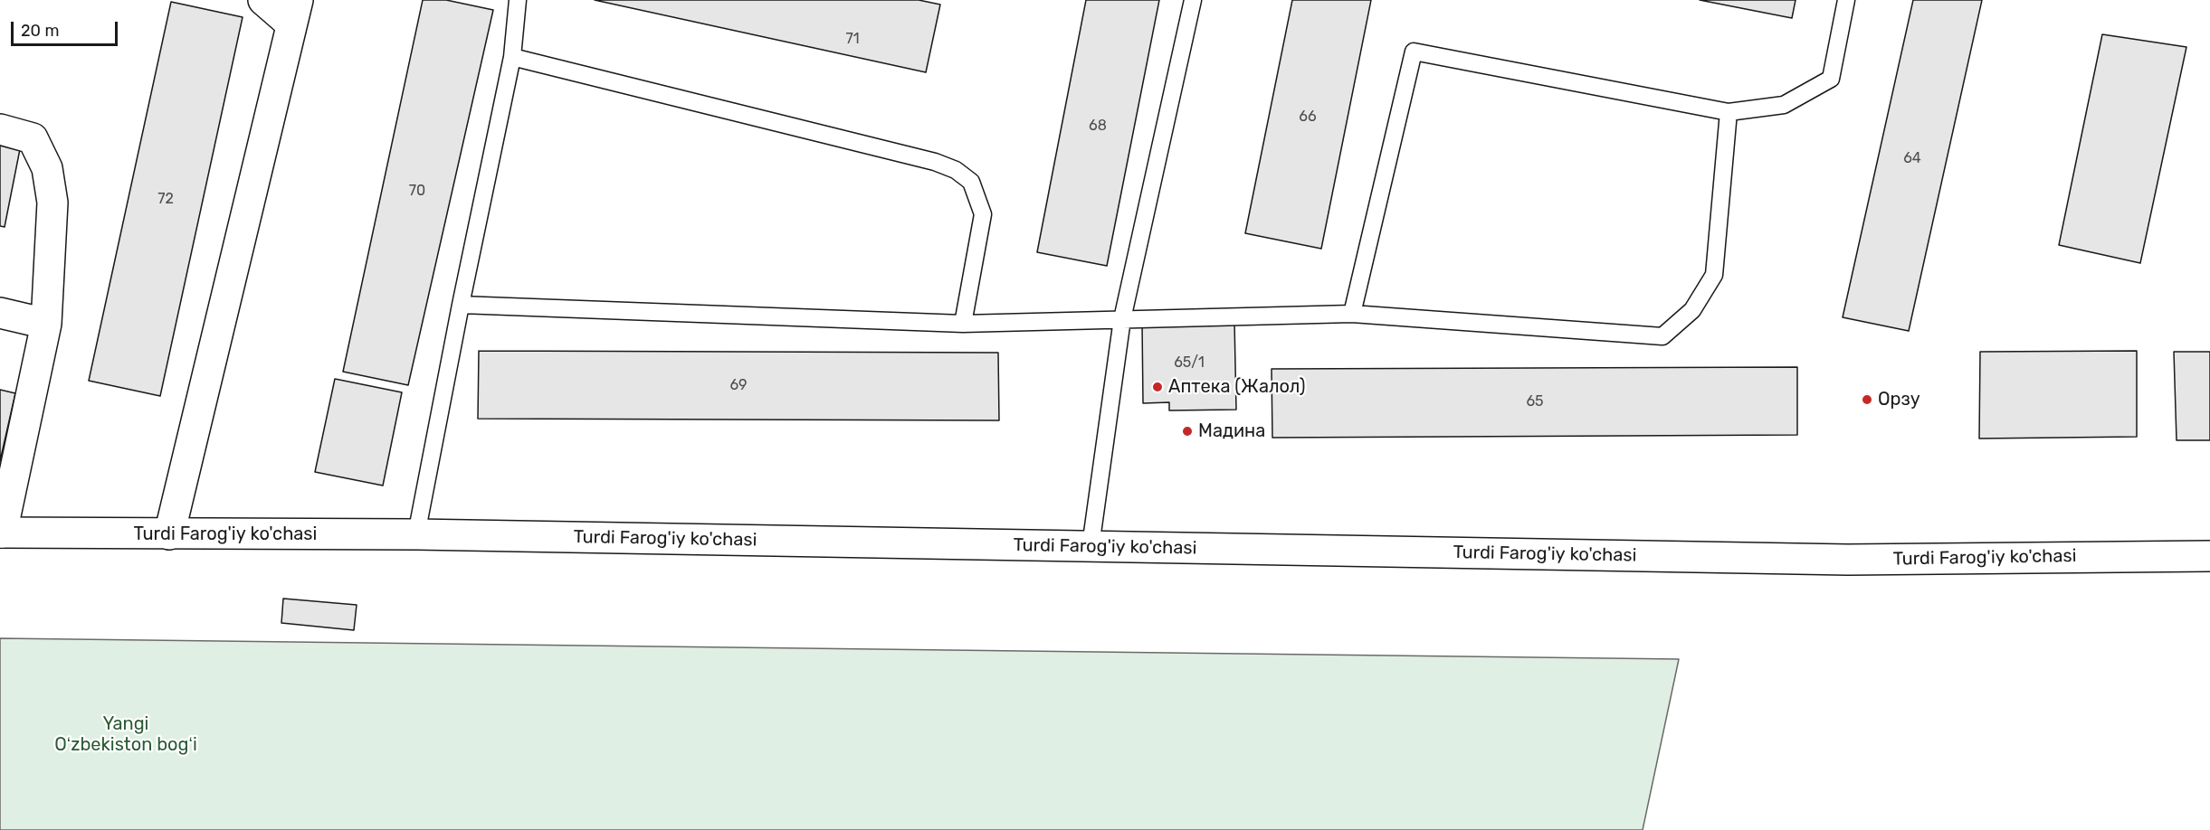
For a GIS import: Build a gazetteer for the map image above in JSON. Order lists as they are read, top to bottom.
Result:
{
  "streets": {
    "main road": ["Turdi Farog'iy ko'chasi"]
  },
  "parks": ["Yangi Oʻzbekiston bogʻi"],
  "places": ["Аптека (Жалол)", "Орзу", "Мадина"],
  "house_numbers": [
    "71",
    "66",
    "68",
    "64",
    "70",
    "72",
    "65/1",
    "69",
    "65"
  ],
  "scale_bar": "20 m"
}
